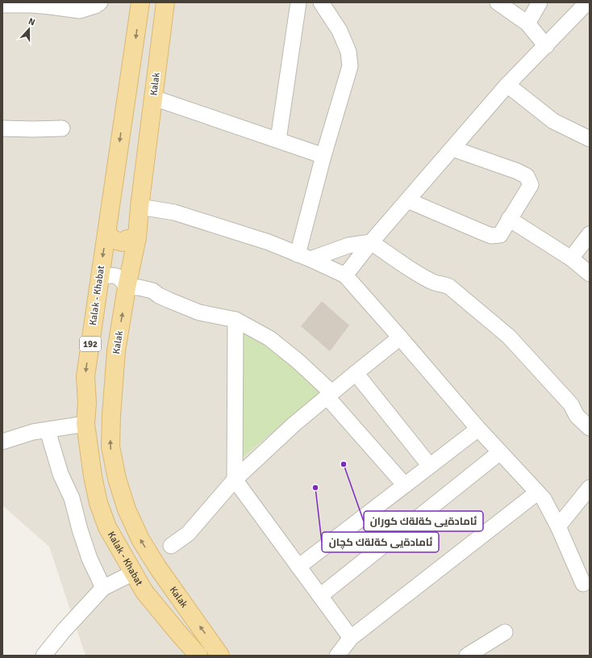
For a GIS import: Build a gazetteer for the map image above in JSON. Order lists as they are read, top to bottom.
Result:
{
  "streets": {
    "main road": ["Kalak", "Kalak - Khabat", "192"]
  },
  "one_way": ["Kalak", "Kalak - Khabat"],
  "places": ["ئامادةيى كةلةك كوران", "ئامادةيى كةلةك كچان"],
  "north": "top"
}
